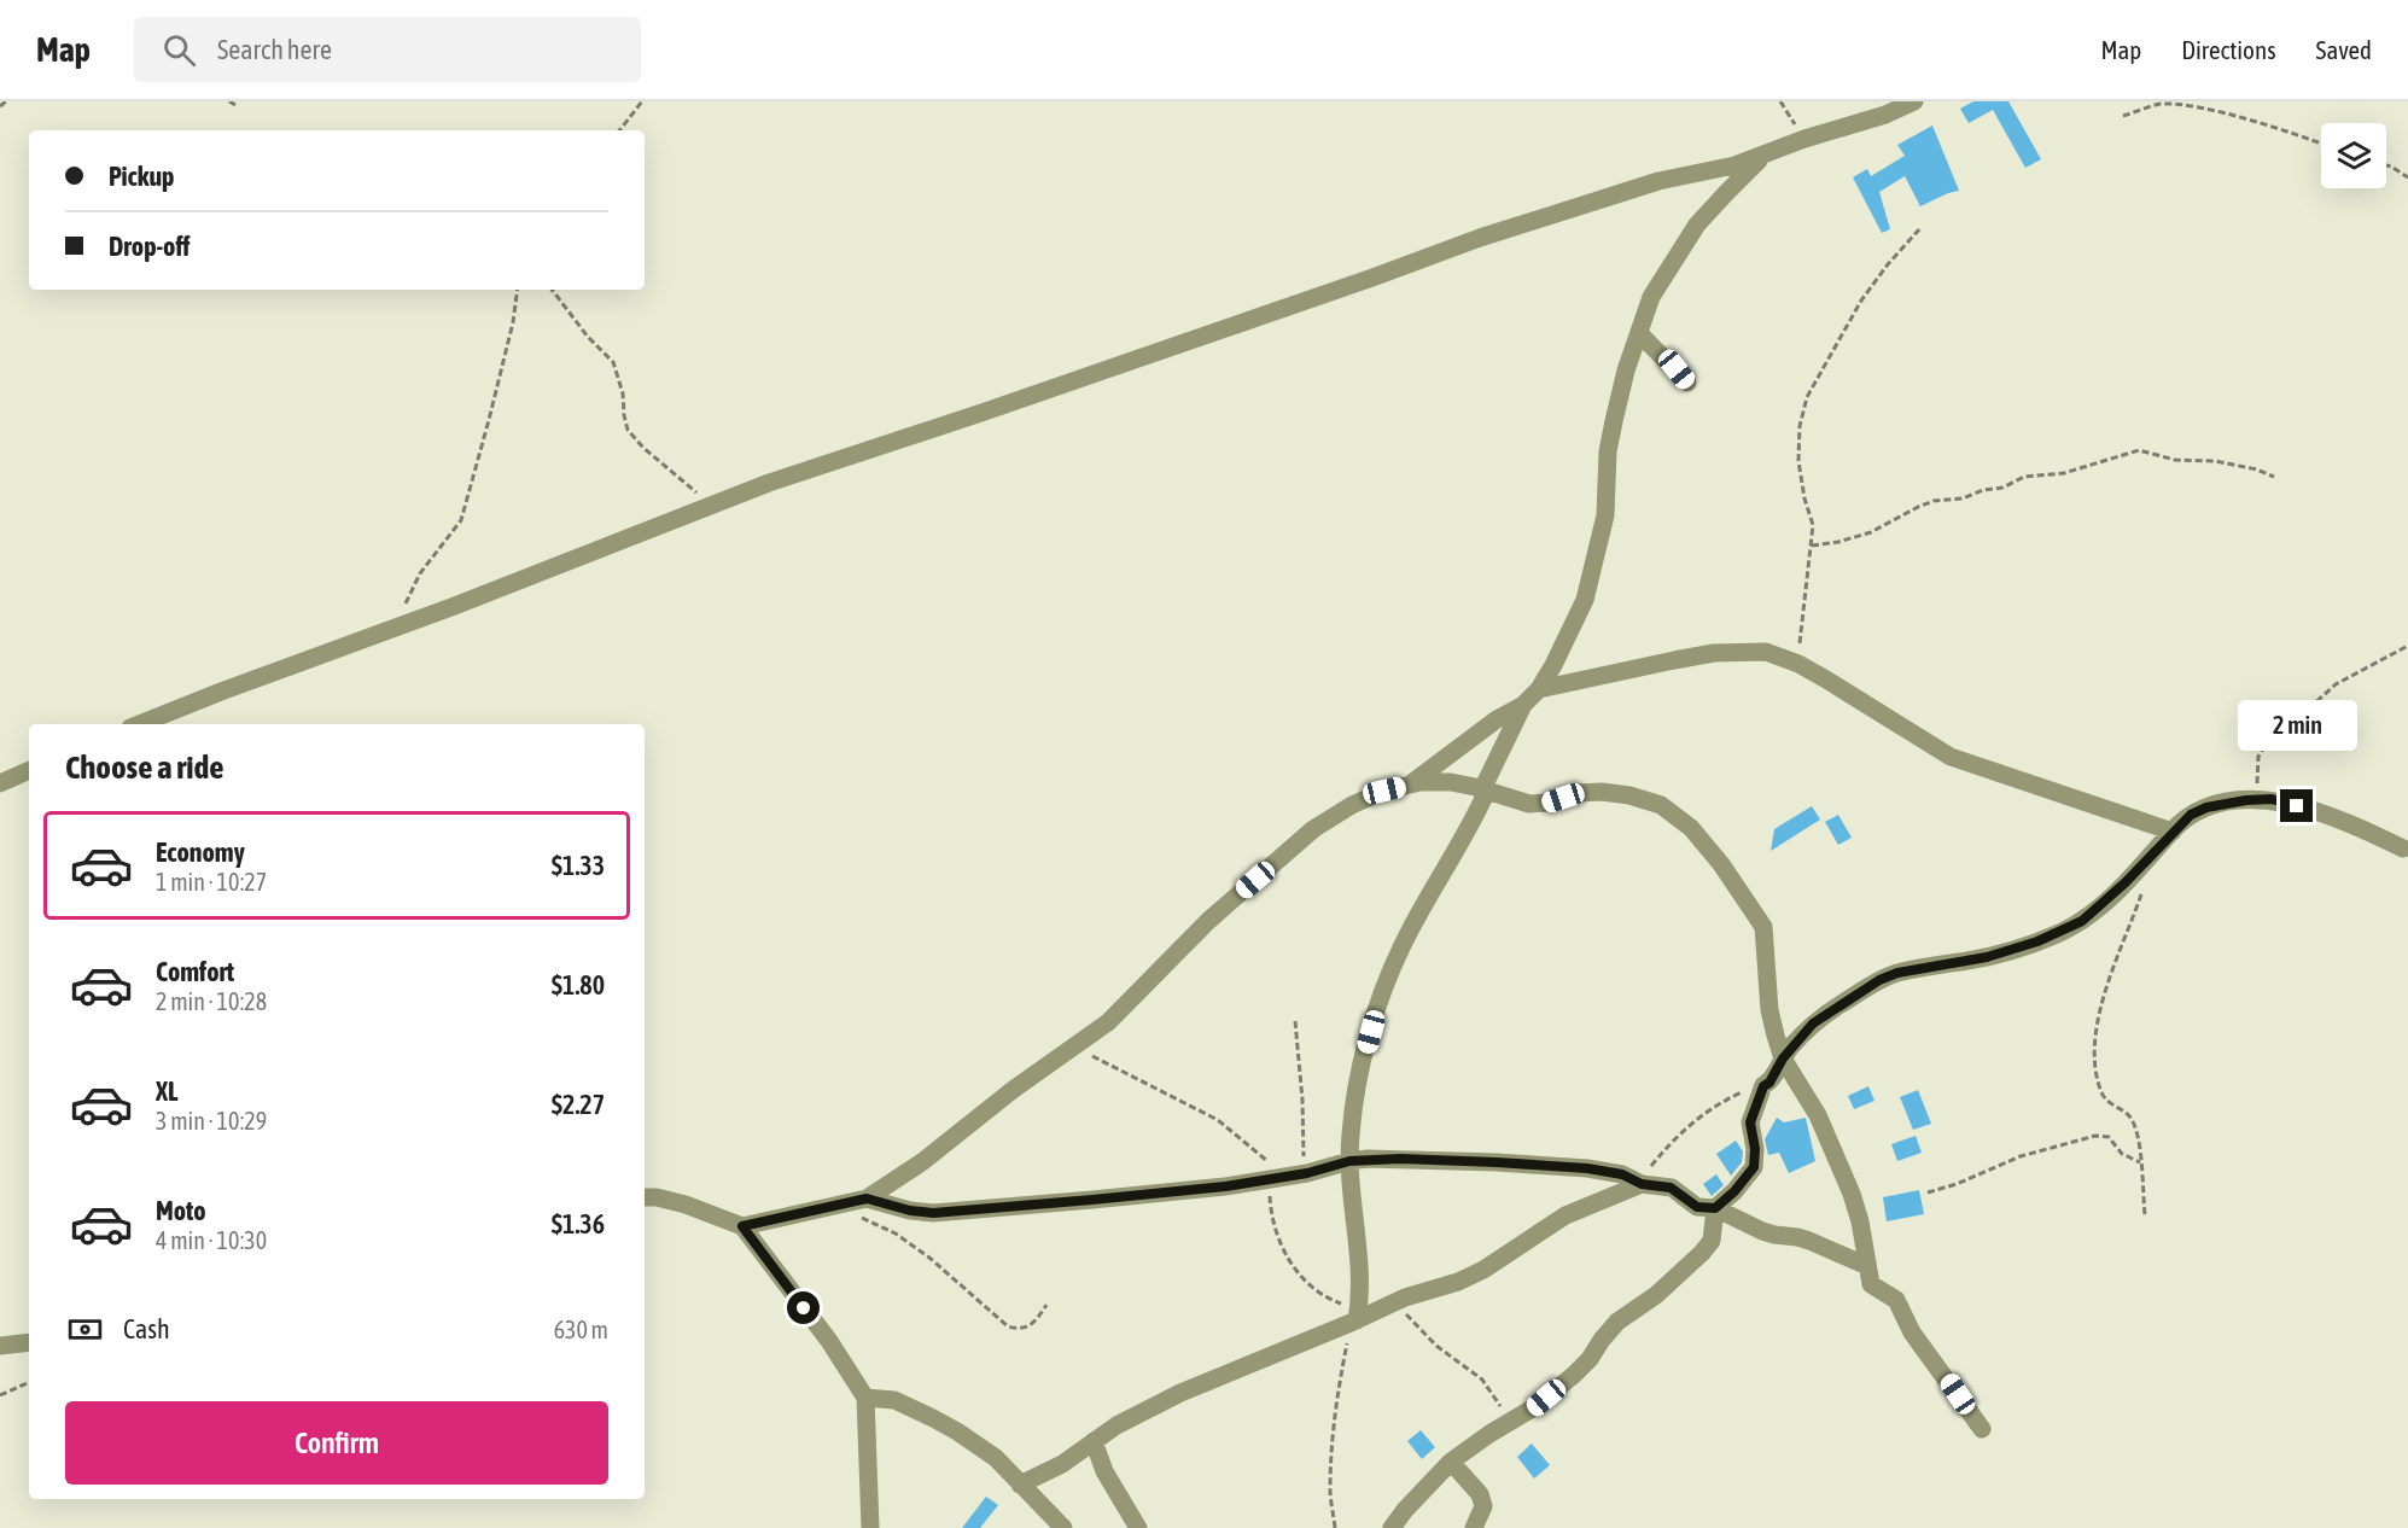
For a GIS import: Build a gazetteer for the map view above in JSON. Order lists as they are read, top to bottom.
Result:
{
  "page": {
    "header": "Map",
    "search": "Search here",
    "nav": ["Map", "Directions", "Saved"],
    "banner": ["Pickup", "Drop-off"],
    "bubble": "2 min",
    "heading": "Choose a ride",
    "list": [
      {
        "name": "Economy",
        "note": "1 min · 10:27",
        "value": "$1.33"
      },
      {
        "name": "Comfort",
        "note": "2 min · 10:28",
        "value": "$1.80"
      },
      {
        "name": "XL",
        "note": "3 min · 10:29",
        "value": "$2.27"
      },
      {
        "name": "Moto",
        "note": "4 min · 10:30",
        "value": "$1.36"
      }
    ],
    "pay": ["Cash", "630 m"],
    "buttons": "Confirm"
  }
}
